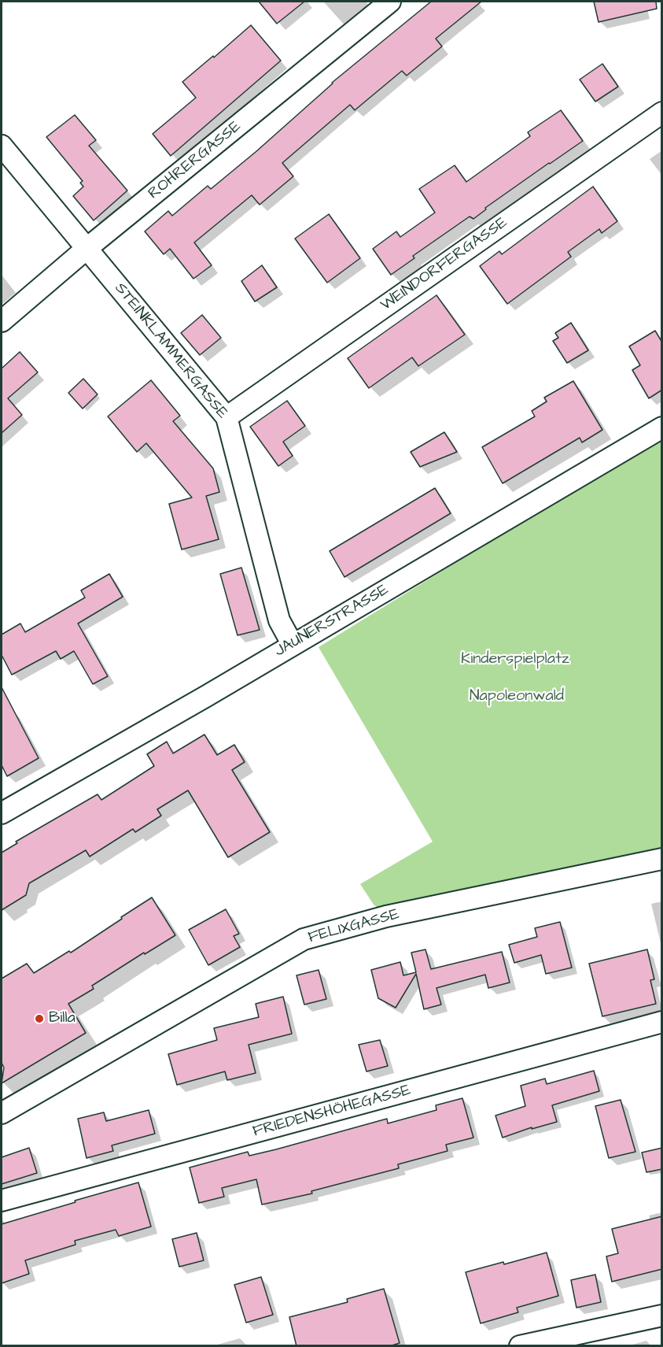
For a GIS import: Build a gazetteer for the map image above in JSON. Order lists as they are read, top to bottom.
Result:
{
  "streets": {
    "street": [
      "ROHRERGASSE",
      "WEINDORFERGASSE",
      "STEINKLAMMERGASSE",
      "JAUNERSTRASSE",
      "FELIXGASSE",
      "FRIEDENSHÖHEGASSE"
    ]
  },
  "crossings": [
    ["ROHRERGASSE", "STEINKLAMMERGASSE"],
    ["WEINDORFERGASSE", "STEINKLAMMERGASSE"],
    ["STEINKLAMMERGASSE", "JAUNERSTRASSE"]
  ],
  "parks": ["Kinderspielplatz", "Napoleonwald"],
  "places": ["Billa"]
}
